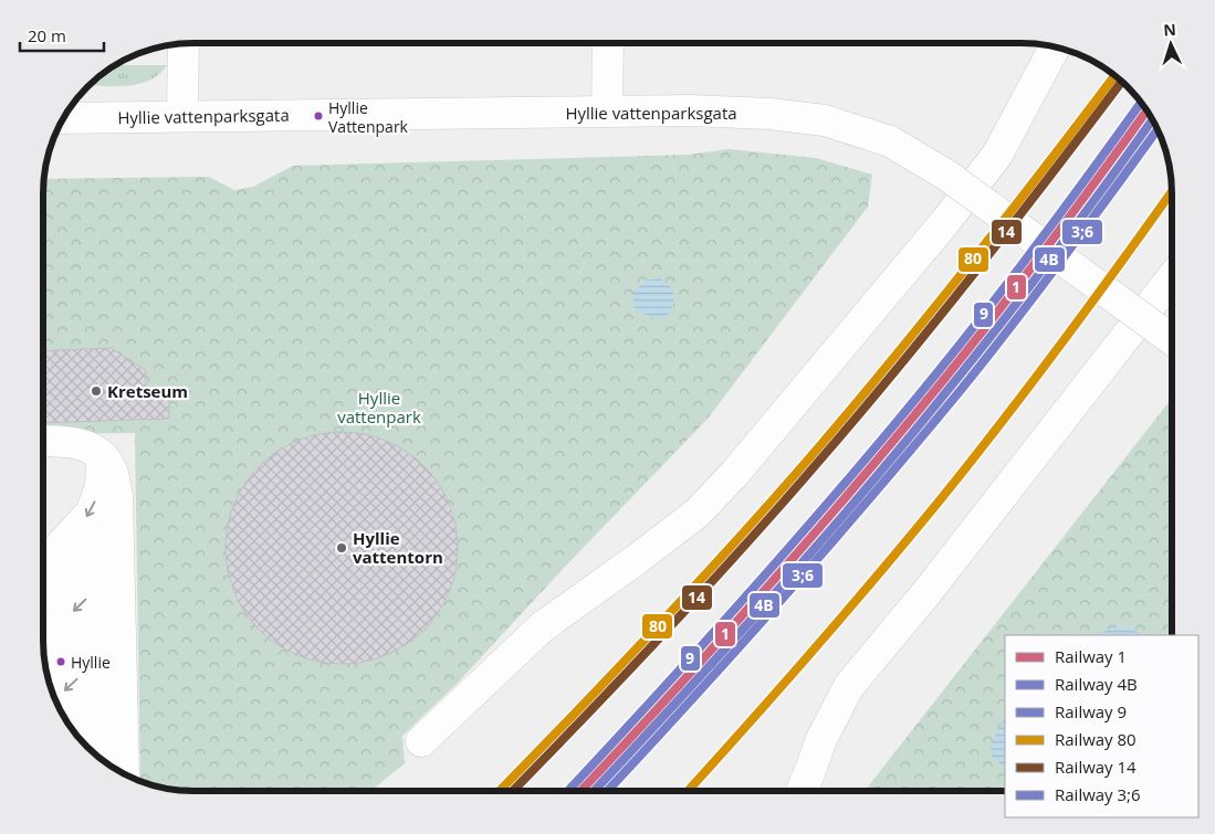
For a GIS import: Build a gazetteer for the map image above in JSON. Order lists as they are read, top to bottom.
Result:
{
  "streets": {
    "street": ["Hyllie vattenparksgata"]
  },
  "parks": ["Hyllie vattenpark"],
  "places": [
    "Hyllie Vattenpark",
    "Kretseum",
    "Hyllie vattentorn",
    "Hyllie"
  ],
  "lines": [
    "rail line 80",
    "rail line 14",
    "rail line 9",
    "rail line 1",
    "rail line 4B",
    "rail line 3;6"
  ],
  "legend": [
    "Railway 1",
    "Railway 4B",
    "Railway 9",
    "Railway 80",
    "Railway 14",
    "Railway 3;6"
  ],
  "scale_bar": "20 m",
  "north": "top"
}
